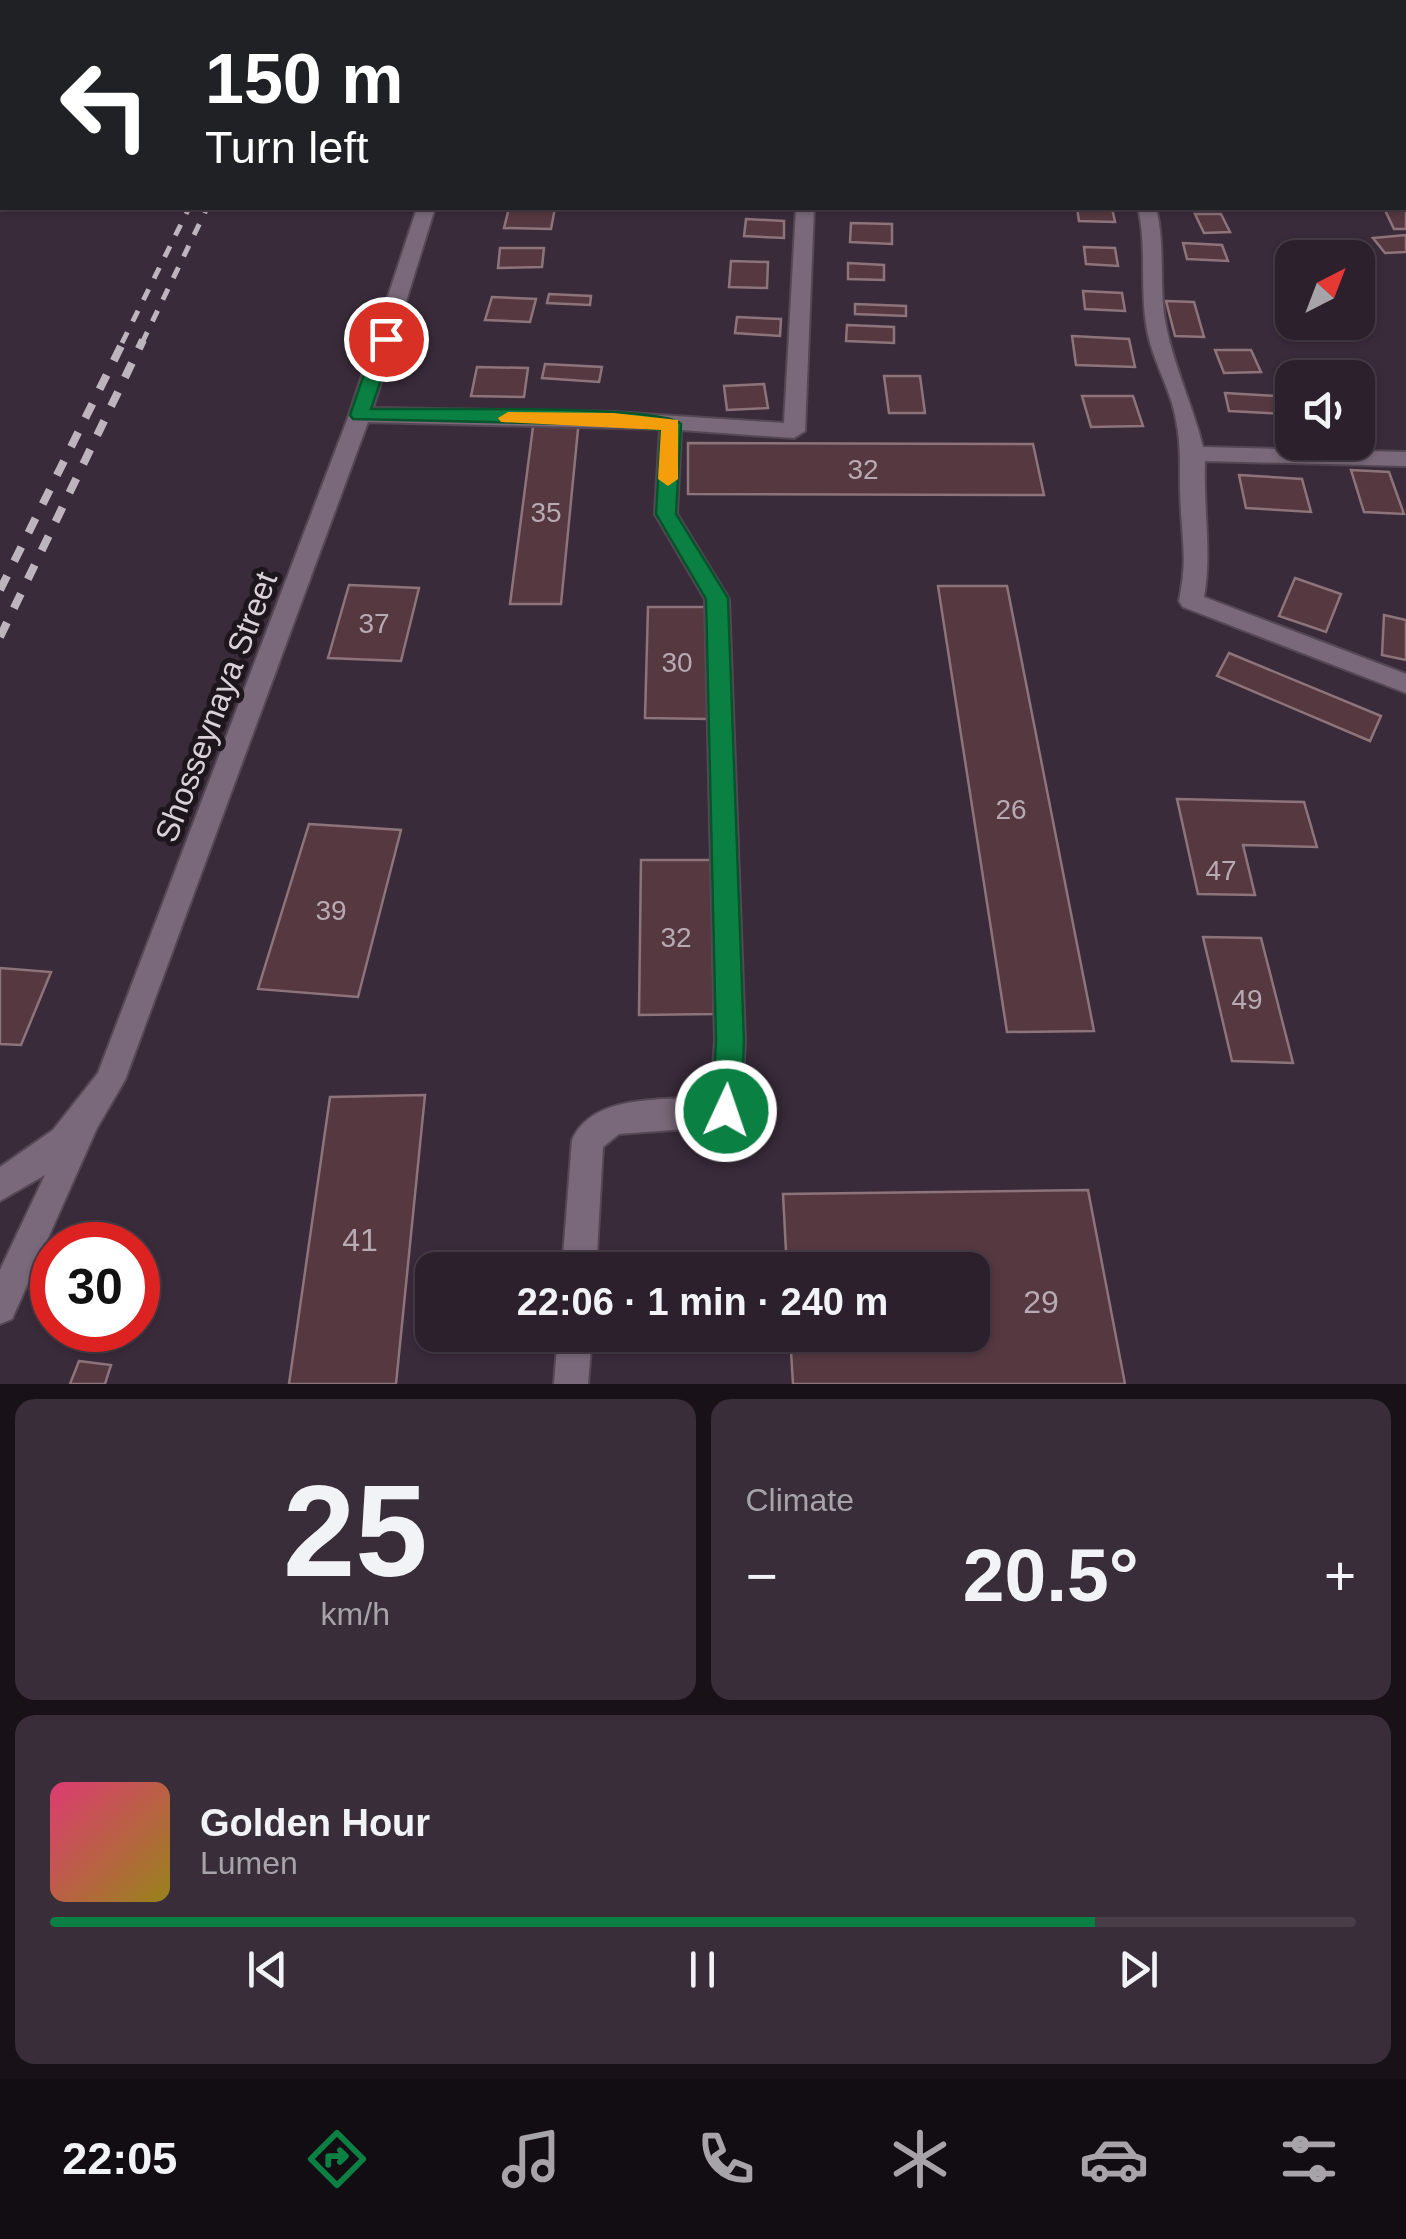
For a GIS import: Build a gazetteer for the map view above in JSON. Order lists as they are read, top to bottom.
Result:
{
  "streets": {
    "street": ["Shosseynaya Street"]
  },
  "house_numbers": [
    "32",
    "35",
    "37",
    "30",
    "26",
    "47",
    "39",
    "32",
    "49",
    "41",
    "29"
  ],
  "north": "top right",
  "page": {
    "turn": ["150 m", "Turn left"],
    "limit": "30",
    "trip": "22:06 · 1 min · 240 m",
    "tile": [
      ["25", "km/h"],
      "Climate"
    ],
    "heat": ["−", "20.5°", "+"],
    "song": ["Golden Hour", "Lumen"],
    "tabs": "22:05"
  }
}
